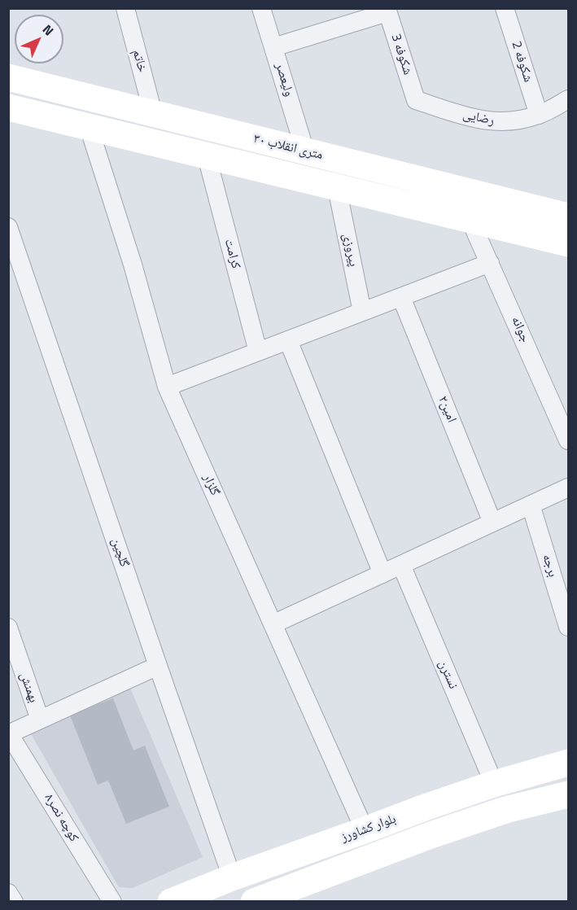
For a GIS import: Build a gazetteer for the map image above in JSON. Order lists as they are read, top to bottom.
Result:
{
  "streets": {
    "main road": ["۳۰ متری انقلاب", "بلوار کشاورز"],
    "street": [
      "شکوفه 3",
      "خاتم",
      "شکوفه 2",
      "ولیعصر",
      "رضایی",
      "پیروزی",
      "کرامت",
      "جوانه",
      "امین۲",
      "گلزار",
      "گلچین",
      "برجه",
      "نسترن",
      "بهمنش",
      "کوچه نصر۸"
    ]
  },
  "crossings": [
    ["شکوفه 3", "رضایی"],
    ["خاتم", "۳۰ متری انقلاب"],
    ["شکوفه 2", "رضایی"],
    ["ولیعصر", "۳۰ متری انقلاب"],
    ["۳۰ متری انقلاب", "پیروزی"],
    ["۳۰ متری انقلاب", "کرامت"],
    ["۳۰ متری انقلاب", "جوانه"],
    ["۳۰ متری انقلاب", "گلزار"],
    ["گلزار", "بلوار کشاورز"],
    ["گلچین", "بلوار کشاورز"],
    ["نسترن", "بلوار کشاورز"]
  ],
  "north": "top right"
}
